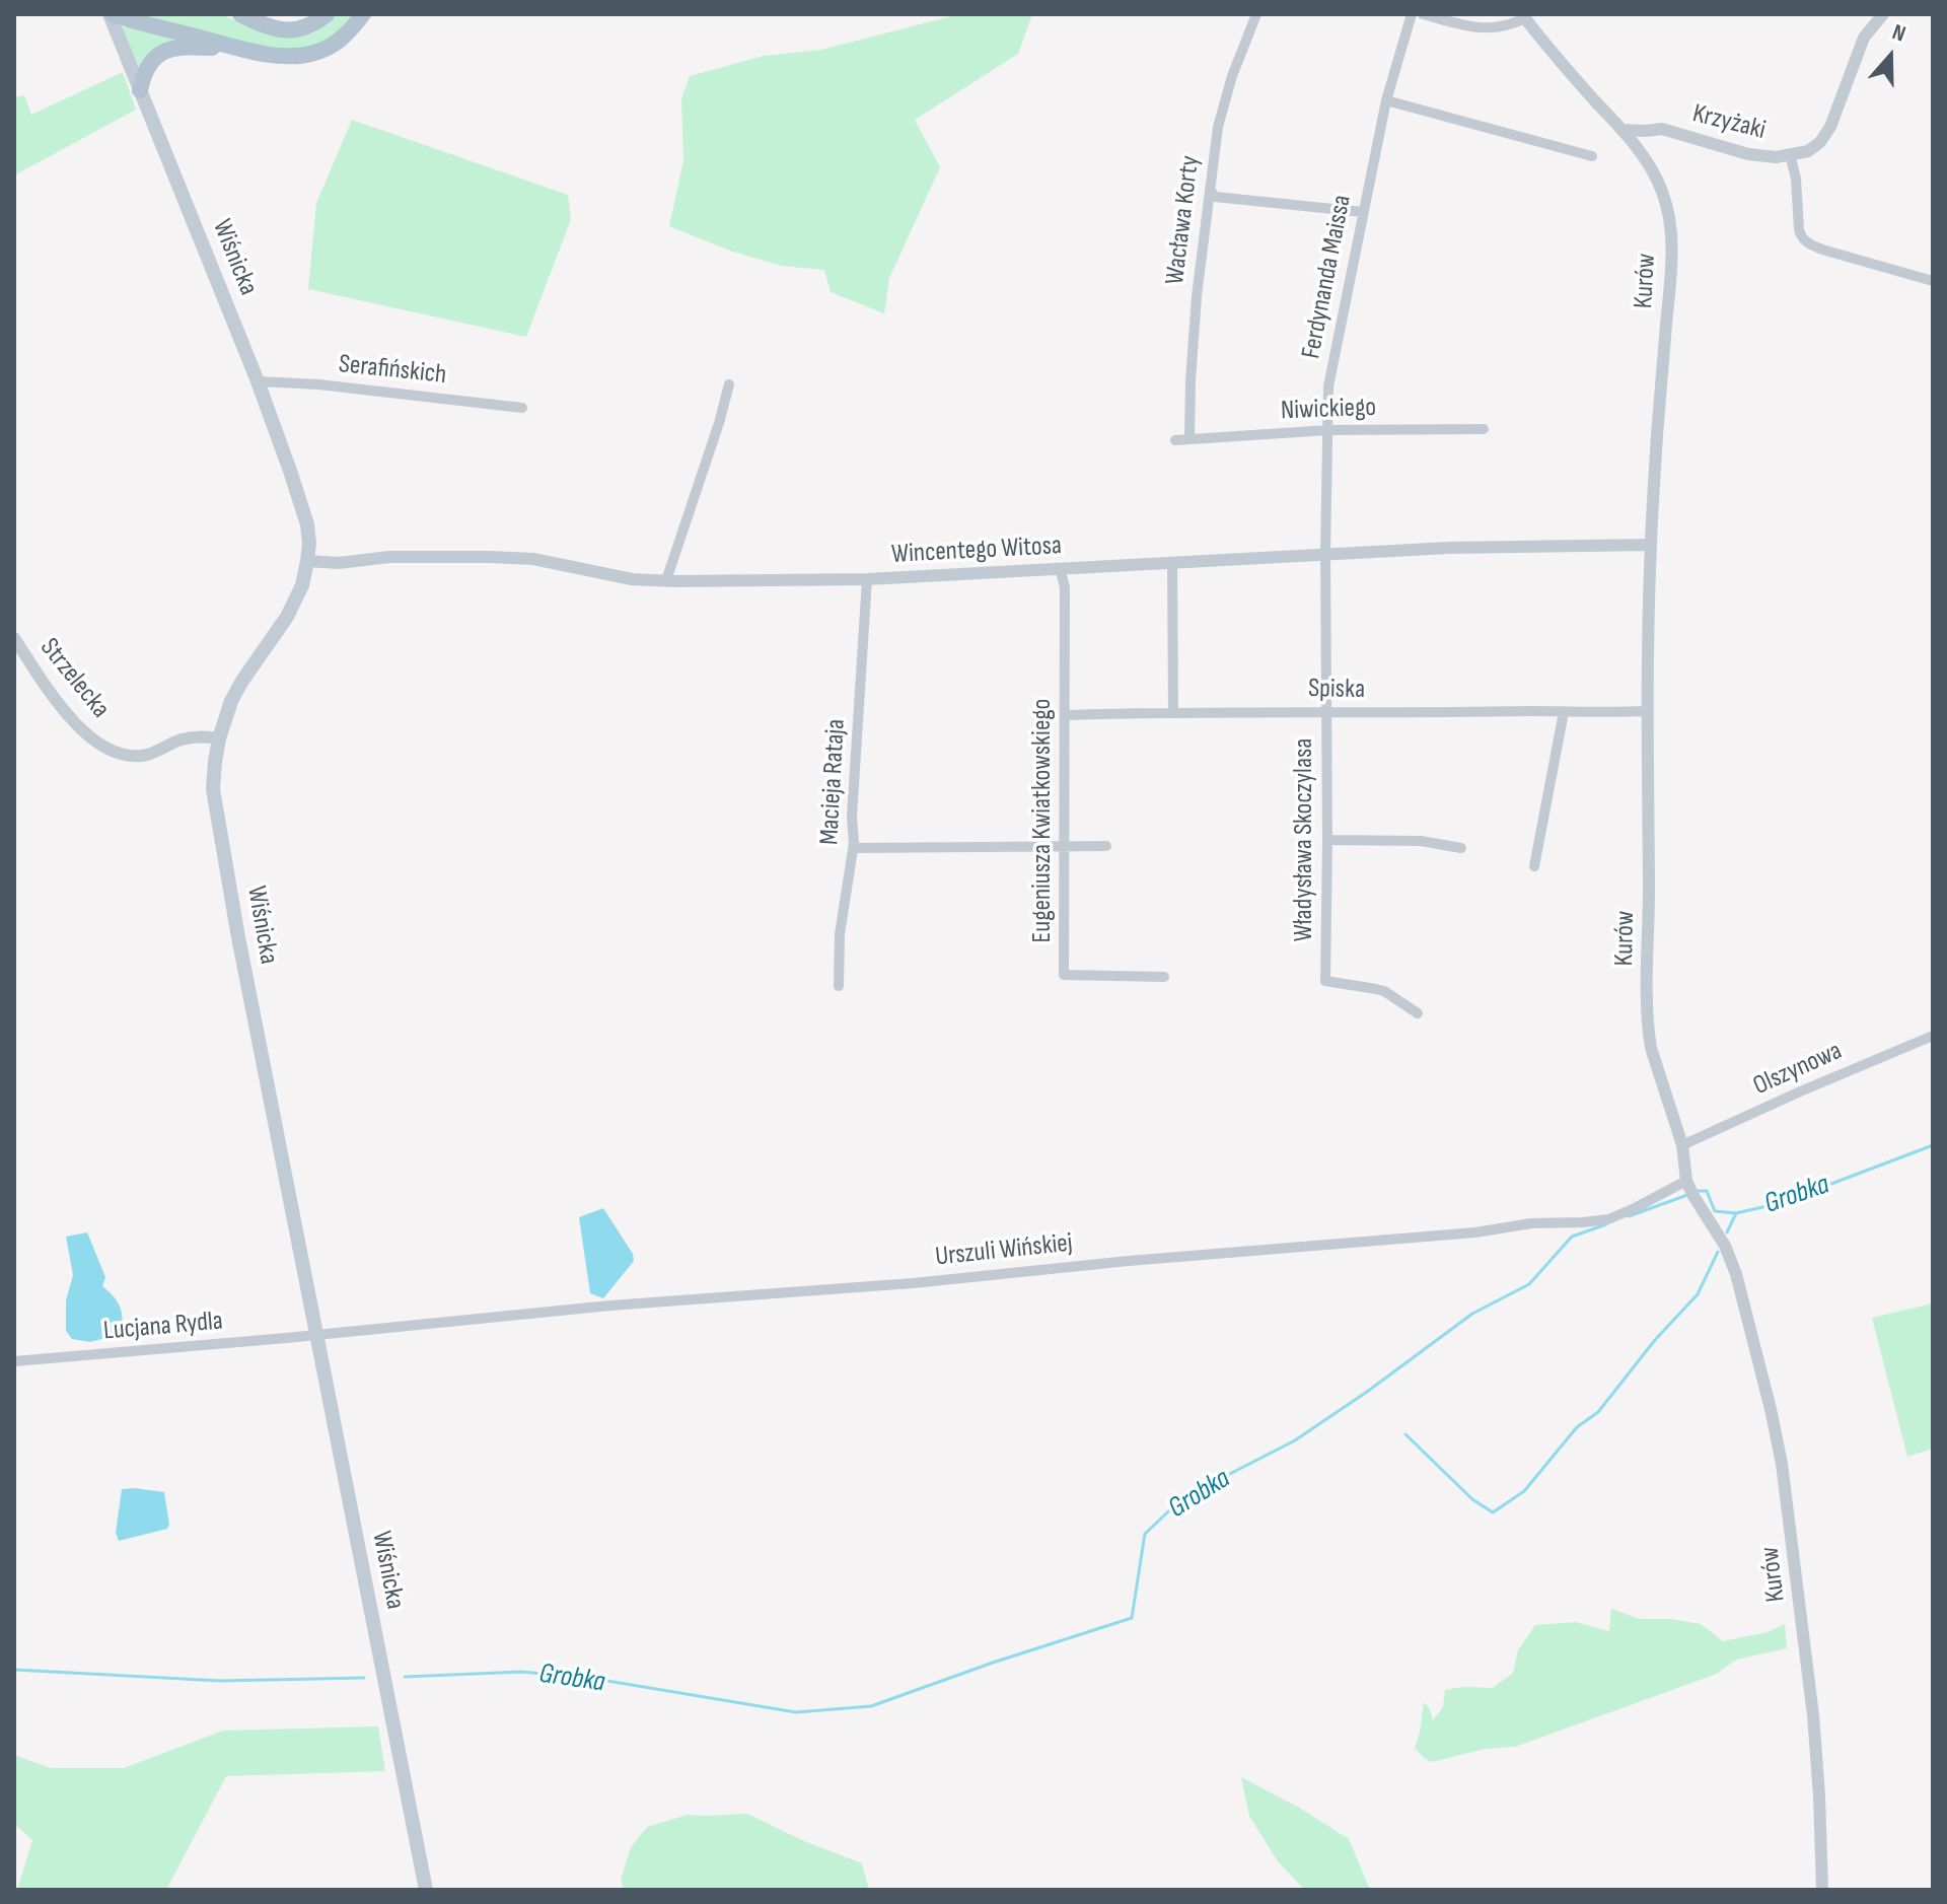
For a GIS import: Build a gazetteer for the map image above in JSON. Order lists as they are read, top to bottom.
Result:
{
  "streets": {
    "main road": ["Wiśnicka"],
    "street": [
      "Krzyżaki",
      "Wacława Korty",
      "Ferdynanda Maissa",
      "Kurów",
      "Serafińskich",
      "Niwickiego",
      "Wincentego Witosa",
      "Strzelecka",
      "Spiska",
      "Macieja Rataja",
      "Eugeniusza Kwiatkowskiego",
      "Władysława Skoczylasa",
      "Olszynowa",
      "Urszuli Wińskiej",
      "Lucjana Rydla"
    ]
  },
  "crossings": [
    ["Krzyżaki", "Kurów"],
    ["Wacława Korty", "Niwickiego"],
    ["Wiśnicka", "Serafińskich"],
    ["Wiśnicka", "Wincentego Witosa"],
    ["Wiśnicka", "Strzelecka"],
    ["Wiśnicka", "Urszuli Wińskiej"],
    ["Wiśnicka", "Lucjana Rydla"],
    ["Ferdynanda Maissa", "Niwickiego"],
    ["Ferdynanda Maissa", "Wincentego Witosa"],
    ["Ferdynanda Maissa", "Władysława Skoczylasa"],
    ["Kurów", "Wincentego Witosa"],
    ["Kurów", "Spiska"],
    ["Kurów", "Olszynowa"],
    ["Kurów", "Urszuli Wińskiej"],
    ["Wincentego Witosa", "Macieja Rataja"],
    ["Wincentego Witosa", "Eugeniusza Kwiatkowskiego"],
    ["Wincentego Witosa", "Władysława Skoczylasa"],
    ["Spiska", "Eugeniusza Kwiatkowskiego"],
    ["Spiska", "Władysława Skoczylasa"],
    ["Urszuli Wińskiej", "Lucjana Rydla"]
  ],
  "water": ["Grobka"],
  "north": "top"
}
